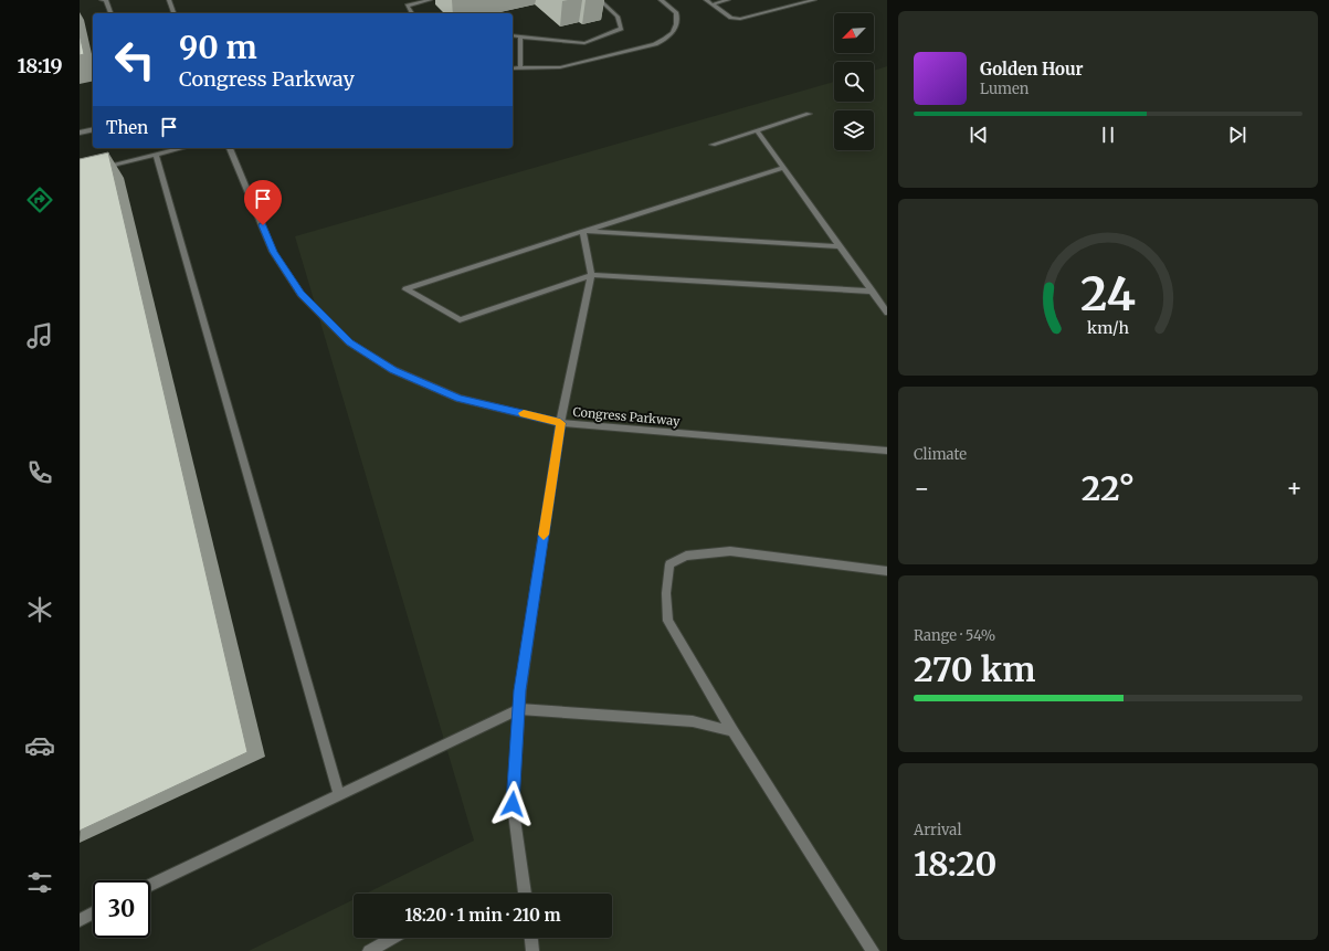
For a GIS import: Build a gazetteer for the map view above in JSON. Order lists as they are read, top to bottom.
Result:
{
  "streets": {
    "street": ["Congress Parkway"]
  },
  "north": "bottom left",
  "page": {
    "tabs": "18:19",
    "turn": ["90 m", "Congress Parkway"],
    "song": ["Golden Hour", "Lumen"],
    "then": "Then",
    "tile": [
      "Climate",
      ["Range · 54%", "270 km"],
      ["Arrival", "18:20"]
    ],
    "heat": ["−", "22°", "+"],
    "limit": "30",
    "trip": "18:20 · 1 min · 210 m",
    "gauge": ["24", "km/h"]
  }
}
